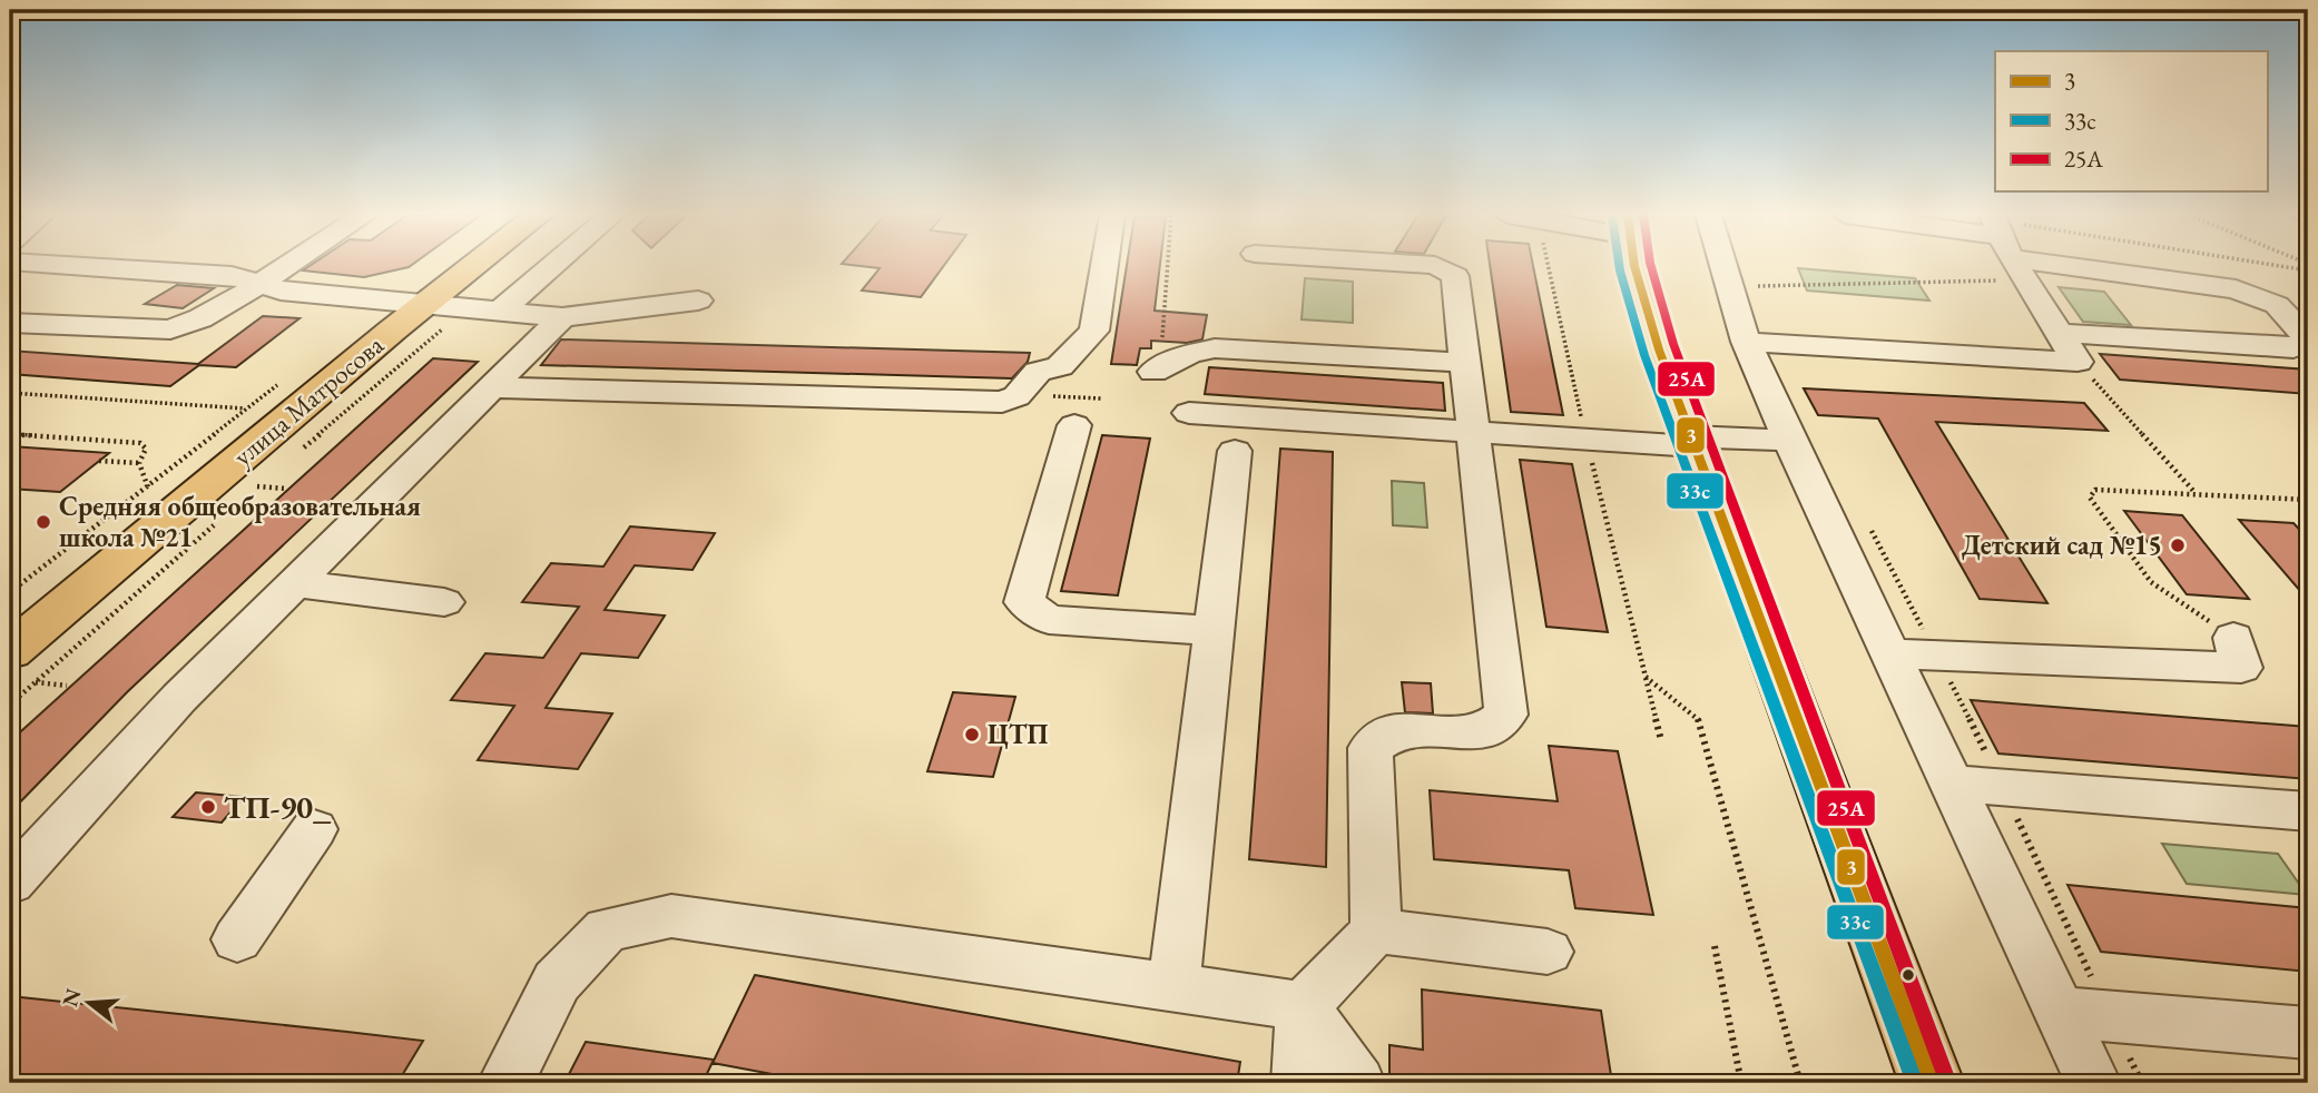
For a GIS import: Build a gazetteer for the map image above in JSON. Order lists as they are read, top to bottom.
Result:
{
  "streets": {
    "main road": ["улица Матросова"]
  },
  "places": [
    "Средняя общеобразовательная школа №21",
    "Детский сад №15",
    "ЦТП",
    "ТП-90_"
  ],
  "lines": ["transit line 3", "transit line 33с", "transit line 25А"],
  "legend": ["3", "33с", "25А"],
  "north": "left"
}
